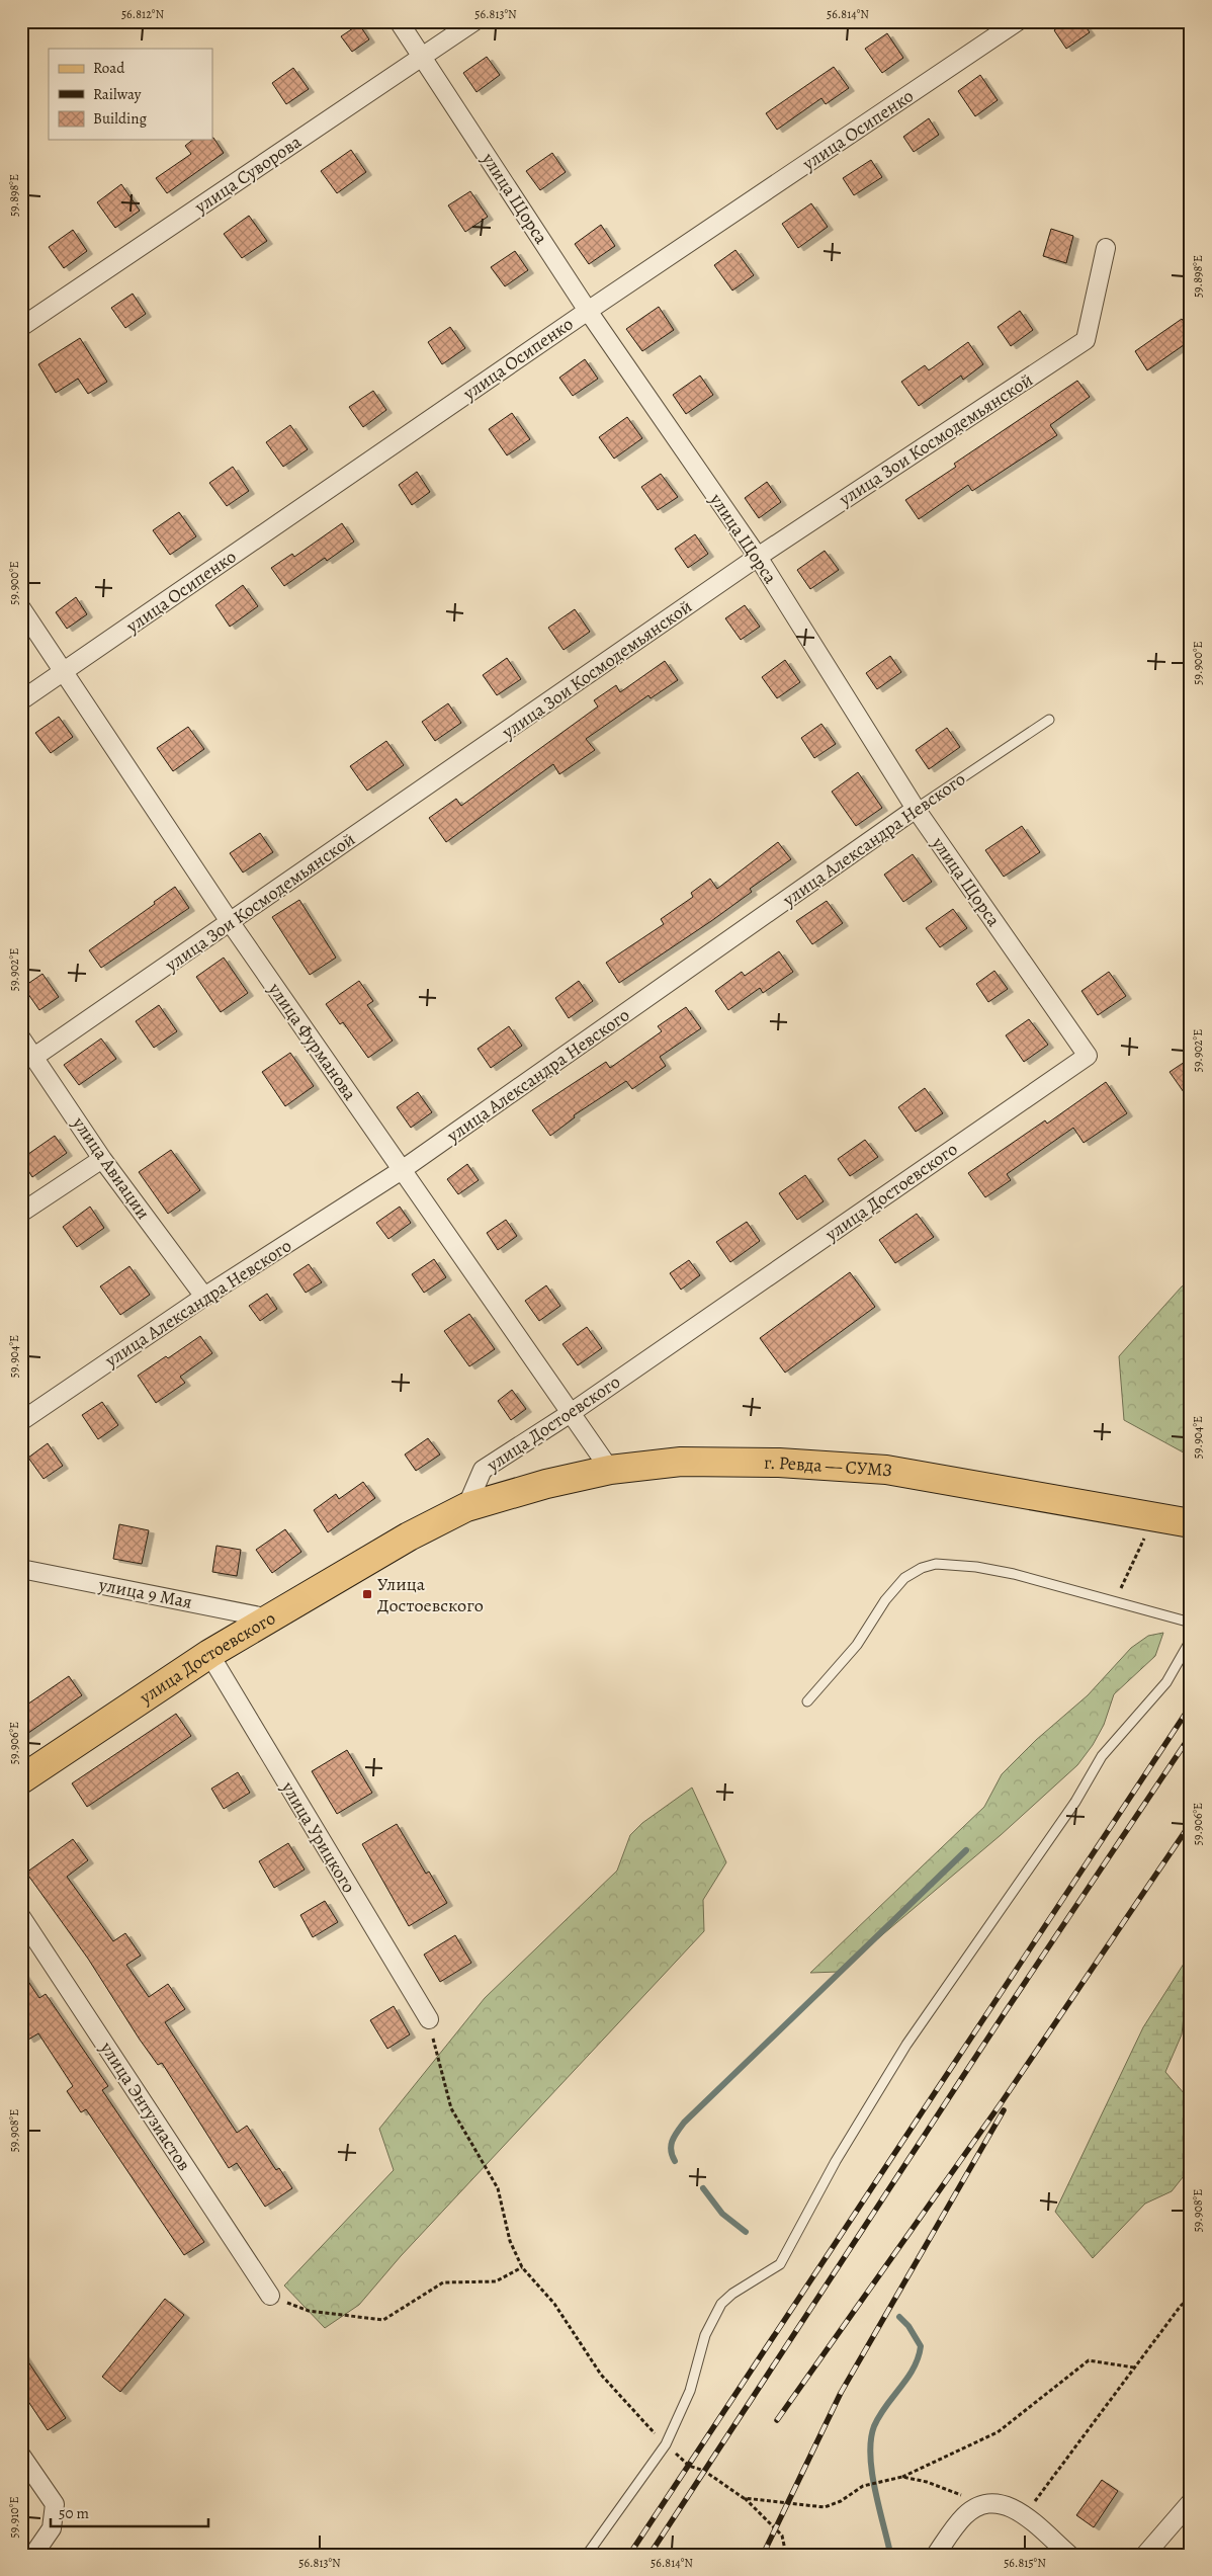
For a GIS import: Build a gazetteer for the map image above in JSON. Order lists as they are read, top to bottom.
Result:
{
  "streets": {
    "main road": ["улица Достоевского", "г. Ревда — СУМЗ"],
    "street": [
      "улица Осипенко",
      "улица Суворова",
      "улица Щорса",
      "улица Зои Космодемьянской",
      "улица Александра Невского",
      "улица Фурманова",
      "улица Авиации",
      "улица 9 Мая",
      "улица Урицкого",
      "улица Энтузиастов"
    ]
  },
  "crossings": [
    ["улица Осипенко", "улица Щорса"],
    ["улица Осипенко", "улица Фурманова"],
    ["улица Суворова", "улица Щорса"],
    ["улица Щорса", "улица Зои Космодемьянской"],
    ["улица Щорса", "улица Александра Невского"],
    ["улица Щорса", "улица Достоевского"],
    ["улица Зои Космодемьянской", "улица Фурманова"],
    ["улица Зои Космодемьянской", "улица Авиации"],
    ["улица Александра Невского", "улица Фурманова"],
    ["улица Александра Невского", "улица Авиации"],
    ["улица Фурманова", "улица Достоевского"],
    ["улица Фурманова", "г. Ревда — СУМЗ"],
    ["улица Достоевского", "г. Ревда — СУМЗ"],
    ["улица Достоевского", "улица 9 Мая"],
    ["улица Достоевского", "улица Урицкого"]
  ],
  "places": {
    "transit": ["Улица Достоевского"]
  },
  "legend": ["Road", "Railway", "Building"],
  "scale_bar": "50 m",
  "coordinates": [
    "56.812°N",
    "56.813°N",
    "56.814°N",
    "59.898°E",
    "59.900°E",
    "59.902°E",
    "59.904°E",
    "59.906°E",
    "59.908°E",
    "59.910°E",
    "56.815°N"
  ]
}
